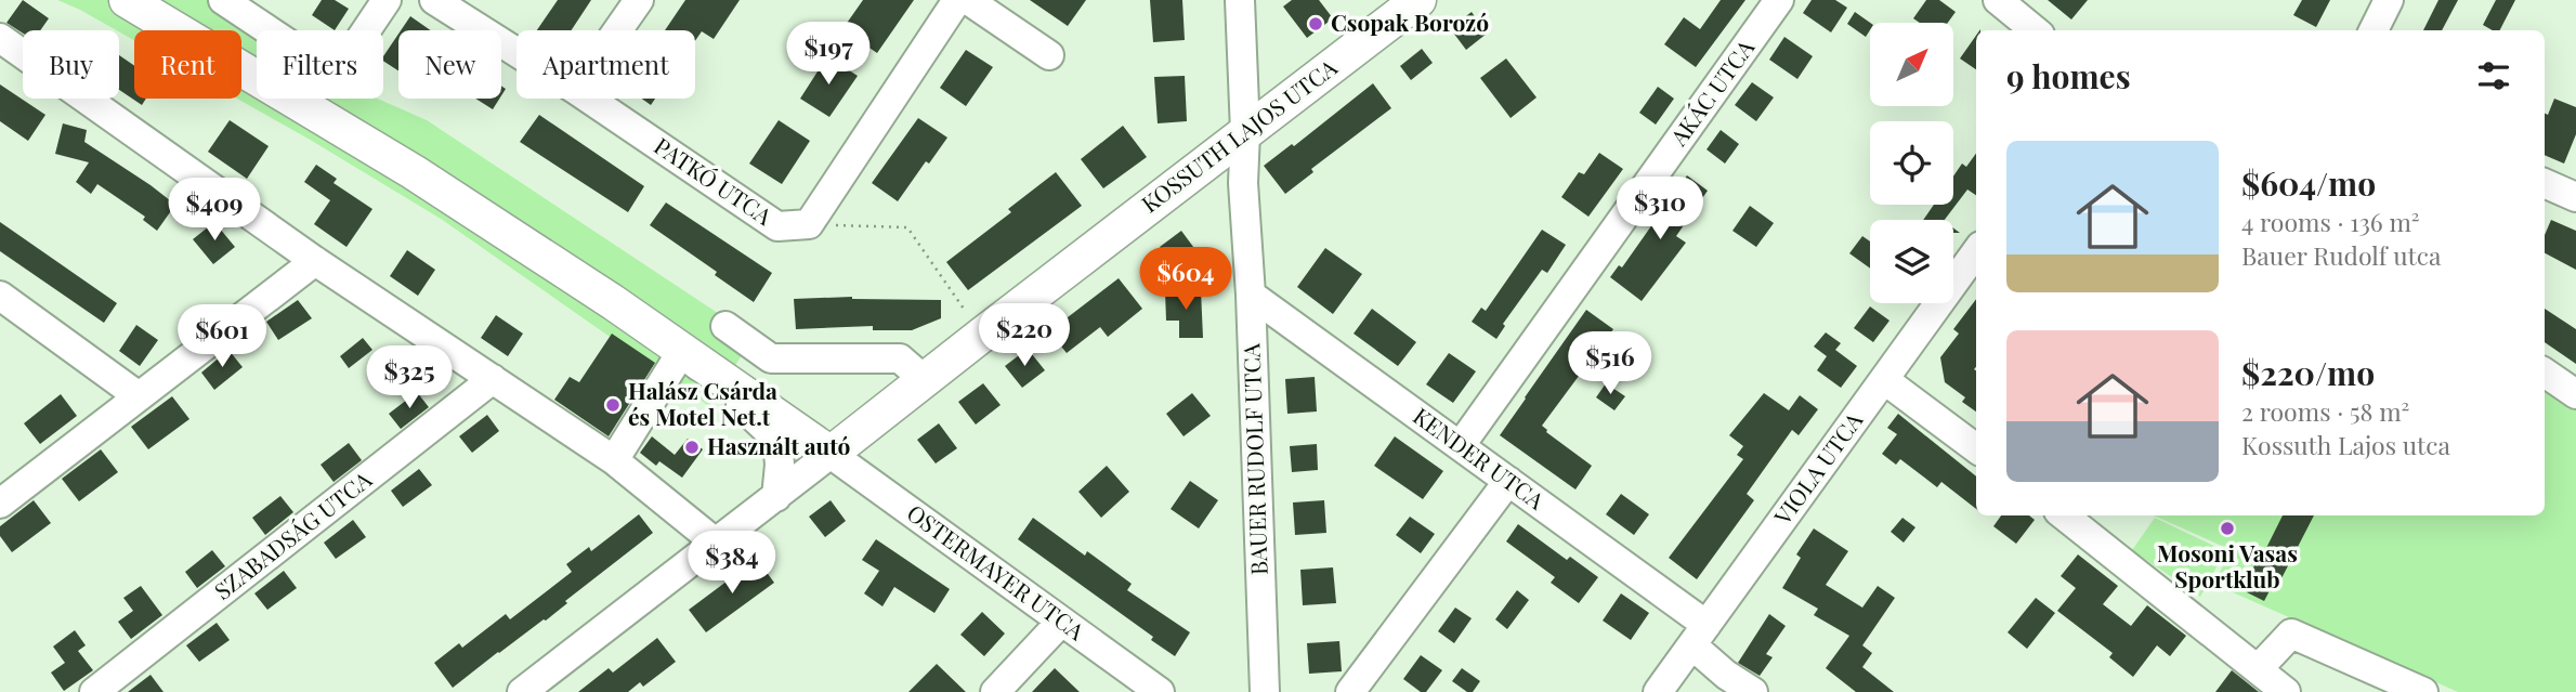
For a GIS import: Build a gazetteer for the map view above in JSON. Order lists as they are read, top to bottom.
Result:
{
  "streets": {
    "main road": ["KOSSUTH LAJOS UTCA"],
    "street": [
      "AKÁC UTCA",
      "PATKÓ UTCA",
      "BAUER RUDOLF UTCA",
      "KENDER UTCA",
      "VIOLA UTCA",
      "SZABADSÁG UTCA",
      "OSTERMAYER UTCA"
    ]
  },
  "crossings": [
    ["AKÁC UTCA", "KENDER UTCA"],
    ["KOSSUTH LAJOS UTCA", "BAUER RUDOLF UTCA"],
    ["KOSSUTH LAJOS UTCA", "OSTERMAYER UTCA"],
    ["BAUER RUDOLF UTCA", "KENDER UTCA"],
    ["KENDER UTCA", "VIOLA UTCA"]
  ],
  "places": [
    "Csopak Borozó",
    "Halász Csárda és Motel Net.t",
    "Használt autó",
    "Mosoni Vasas Sportklub"
  ],
  "north": "top right",
  "page": {
    "price": [
      "$197",
      "$310",
      "$409",
      "$604",
      "$220",
      "$601",
      "$516",
      "$325",
      "$384"
    ],
    "chip": [
      "Buy",
      "Rent",
      "Filters",
      "New",
      "Apartment"
    ],
    "heading": "9 homes",
    "list": [
      {
        "name": "$604/mo",
        "note": "4 rooms · 136 m² · Bauer Rudolf utca"
      },
      {
        "name": "$220/mo",
        "note": "2 rooms · 58 m² · Kossuth Lajos utca"
      }
    ]
  }
}
